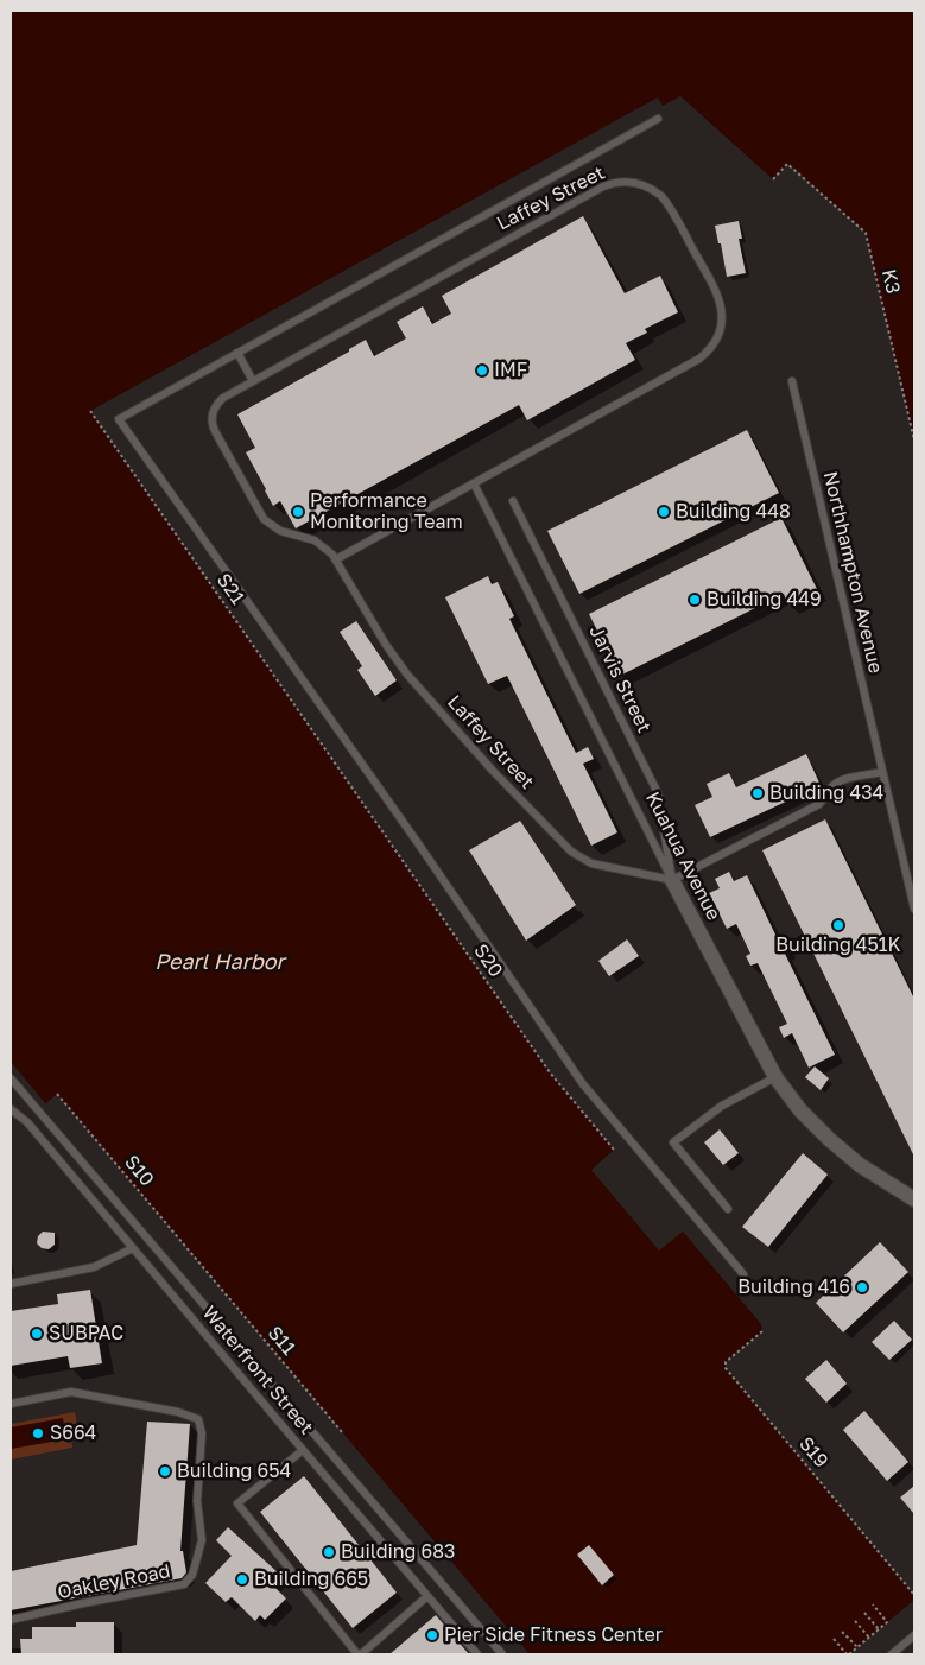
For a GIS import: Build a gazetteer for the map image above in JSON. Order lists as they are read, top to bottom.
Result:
{
  "streets": {
    "street": ["Kuahua Avenue"],
    "lane": [
      "Laffey Street",
      "Northhampton Avenue",
      "Jarvis Street",
      "Waterfront Street",
      "Oakley Road"
    ],
    "path": [
      "K3",
      "S21",
      "S20",
      "S10",
      "S11",
      "S19"
    ]
  },
  "crossings": [
    ["Laffey Street", "Jarvis Street"],
    ["Laffey Street", "Kuahua Avenue"],
    ["S21", "S20"],
    ["Jarvis Street", "Kuahua Avenue"],
    ["S10", "S11"]
  ],
  "water": ["Pearl Harbor"],
  "places": [
    "IMF",
    "Performance Monitoring Team",
    "Building 448",
    "Building 449",
    "Building 434",
    "Building 451K",
    "Building 416",
    "SUBPAC",
    "S664",
    "Building 654",
    "Building 683",
    "Building 665",
    "Pier Side Fitness Center"
  ]
}
